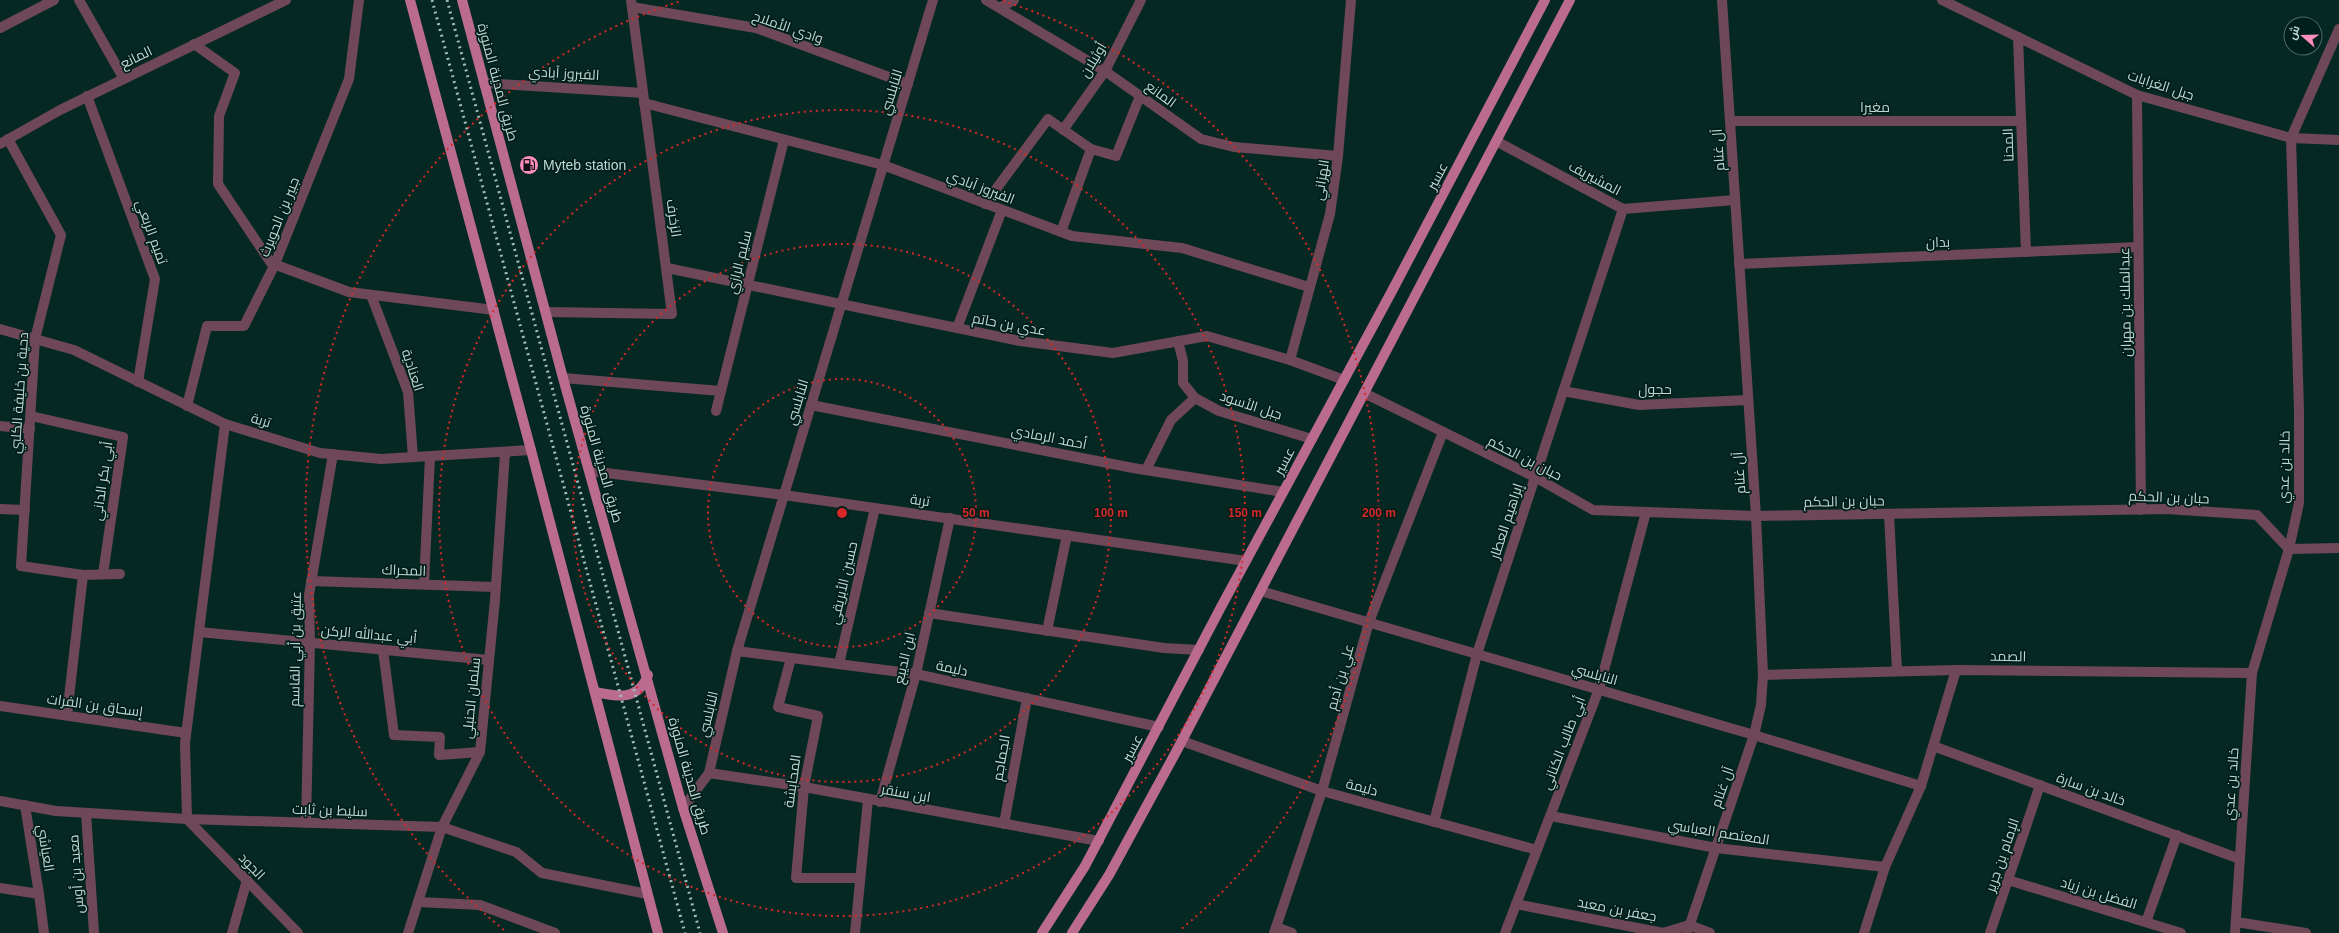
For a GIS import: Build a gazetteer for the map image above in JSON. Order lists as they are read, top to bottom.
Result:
{
  "streets": {
    "main road": ["طريق المدينة المنورة", "عسير"],
    "street": [
      "وادي الأملاح",
      "المانع",
      "أوثيلان",
      "الفيروز آبادي",
      "جبل الغرابات",
      "النابلسي",
      "مغيرا",
      "المحنا",
      "آل غنام",
      "المشيريف",
      "الهزاني",
      "جبير بن الحويرث",
      "الزخرف",
      "تميم الربعي",
      "بدان",
      "سليم الرازي",
      "عبدالملك بن مهران",
      "عدي بن حاتم",
      "العنادية",
      "حجول",
      "دحية بن خليفة الكلبي",
      "جبل الأسود",
      "تربة",
      "أحمد الرمادي",
      "حبان بن الحكم",
      "خالد بن عدي",
      "أبي بكر الداني",
      "إبراهيم العطار",
      "المحراك",
      "حسين الأبريقي",
      "أبي عبدالله الركن",
      "عتيق بن أبي القاسم",
      "الصمد",
      "ابن الديبع",
      "دليمة",
      "علي بن أديم",
      "سلمان الحنبلي",
      "إسحاق بن الفرات",
      "أبي طالب الكناني",
      "الجماجم",
      "المحابشة",
      "خالد بن سارة",
      "ابن سنقر",
      "سليط بن ثابت",
      "المعتصم العباسي",
      "العياشي",
      "الإمام بن جرير",
      "الجود",
      "معبد بن أوس",
      "الفضل بن زياد",
      "جعفر بن معبد"
    ]
  },
  "crossings": [
    ["وادي الأملاح", "النابلسي"],
    ["وادي الأملاح", "الزخرف"],
    ["المانع", "أوثيلان"],
    ["المانع", "الهزاني"],
    ["المانع", "تميم الربعي"],
    ["المانع", "دحية بن خليفة الكلبي"],
    ["الفيروز آبادي", "طريق المدينة المنورة"],
    ["الفيروز آبادي", "النابلسي"],
    ["الفيروز آبادي", "الهزاني"],
    ["الفيروز آبادي", "الزخرف"],
    ["الفيروز آبادي", "سليم الرازي"],
    ["طريق المدينة المنورة", "النابلسي"],
    ["طريق المدينة المنورة", "الزخرف"],
    ["طريق المدينة المنورة", "تربة"],
    ["جبل الغرابات", "المحنا"],
    ["جبل الغرابات", "عبدالملك بن مهران"],
    ["جبل الغرابات", "خالد بن عدي"],
    ["النابلسي", "آل غنام"],
    ["النابلسي", "عدي بن حاتم"],
    ["النابلسي", "تربة"],
    ["النابلسي", "أحمد الرمادي"],
    ["النابلسي", "إبراهيم العطار"],
    ["النابلسي", "دليمة"],
    ["النابلسي", "علي بن أديم"],
    ["النابلسي", "أبي طالب الكناني"],
    ["النابلسي", "ابن سنقر"],
    ["مغيرا", "المحنا"],
    ["مغيرا", "آل غنام"],
    ["المحنا", "بدان"],
    ["آل غنام", "المشيريف"],
    ["آل غنام", "بدان"],
    ["آل غنام", "حجول"],
    ["آل غنام", "حبان بن الحكم"],
    ["آل غنام", "الصمد"],
    ["آل غنام", "المعتصم العباسي"],
    ["آل غنام", "جعفر بن معبد"],
    ["عسير", "عدي بن حاتم"],
    ["عسير", "جبل الأسود"],
    ["عسير", "تربة"],
    ["عسير", "أحمد الرمادي"],
    ["عسير", "دليمة"],
    ["عسير", "ابن سنقر"],
    ["المشيريف", "إبراهيم العطار"],
    ["الهزاني", "عدي بن حاتم"],
    ["جبير بن الحويرث", "تربة"],
    ["الزخرف", "عدي بن حاتم"],
    ["تميم الربعي", "تربة"],
    ["بدان", "عبدالملك بن مهران"],
    ["سليم الرازي", "عدي بن حاتم"],
    ["عبدالملك بن مهران", "حبان بن الحكم"],
    ["عدي بن حاتم", "جبل الأسود"],
    ["العنادية", "تربة"],
    ["حجول", "إبراهيم العطار"],
    ["دحية بن خليفة الكلبي", "تربة"],
    ["دحية بن خليفة الكلبي", "أبي بكر الداني"],
    ["تربة", "حسين الأبريقي"],
    ["تربة", "عتيق بن أبي القاسم"],
    ["تربة", "ابن الديبع"],
    ["تربة", "سلمان الحنبلي"],
    ["حبان بن الحكم", "خالد بن عدي"],
    ["حبان بن الحكم", "إبراهيم العطار"],
    ["حبان بن الحكم", "علي بن أديم"],
    ["حبان بن الحكم", "أبي طالب الكناني"],
    ["خالد بن عدي", "الصمد"],
    ["خالد بن عدي", "خالد بن سارة"],
    ["إبراهيم العطار", "دليمة"],
    ["المحراك", "عتيق بن أبي القاسم"],
    ["المحراك", "سلمان الحنبلي"],
    ["حسين الأبريقي", "دليمة"],
    ["أبي عبدالله الركن", "عتيق بن أبي القاسم"],
    ["أبي عبدالله الركن", "سلمان الحنبلي"],
    ["عتيق بن أبي القاسم", "سليط بن ثابت"],
    ["ابن الديبع", "دليمة"],
    ["ابن الديبع", "ابن سنقر"],
    ["دليمة", "علي بن أديم"],
    ["دليمة", "أبي طالب الكناني"],
    ["دليمة", "الجماجم"],
    ["دليمة", "المحابشة"],
    ["سلمان الحنبلي", "سليط بن ثابت"],
    ["أبي طالب الكناني", "المعتصم العباسي"],
    ["أبي طالب الكناني", "جعفر بن معبد"],
    ["الجماجم", "ابن سنقر"],
    ["المحابشة", "ابن سنقر"],
    ["خالد بن سارة", "الإمام بن جرير"],
    ["سليط بن ثابت", "العياشي"],
    ["سليط بن ثابت", "الجود"],
    ["سليط بن ثابت", "معبد بن أوس"],
    ["الإمام بن جرير", "الفضل بن زياد"]
  ],
  "places": {
    "fuel station": ["Myteb station"]
  },
  "north": "left",
  "rings": [
    "50 m",
    "100 m",
    "150 m",
    "200 m"
  ]
}
